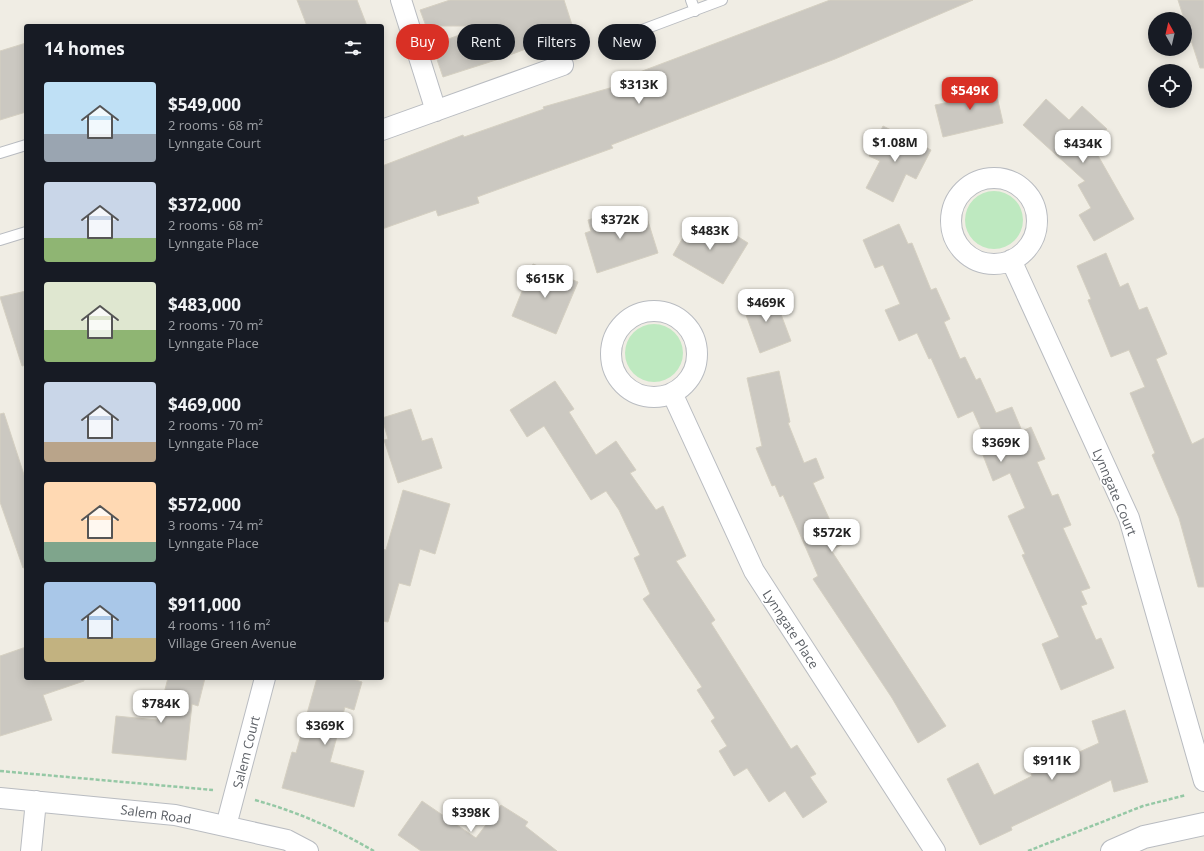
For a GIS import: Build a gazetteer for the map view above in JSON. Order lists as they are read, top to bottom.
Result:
{
  "streets": {
    "street": [
      "Lynngate Court",
      "Lynngate Place",
      "Salem Court",
      "Salem Road"
    ]
  },
  "crossings": [
    ["Salem Court", "Salem Road"]
  ],
  "north": "top",
  "page": {
    "chip": [
      "Buy",
      "Rent",
      "Filters",
      "New"
    ],
    "heading": "14 homes",
    "price": [
      "$313K",
      "$549K",
      "$1.08M",
      "$434K",
      "$372K",
      "$483K",
      "$615K",
      "$469K",
      "$369K",
      "$572K",
      "$784K",
      "$369K",
      "$911K",
      "$398K"
    ],
    "list": [
      {
        "name": "$549,000",
        "note": "2 rooms · 68 m² · Lynngate Court"
      },
      {
        "name": "$372,000",
        "note": "2 rooms · 68 m² · Lynngate Place"
      },
      {
        "name": "$483,000",
        "note": "2 rooms · 70 m² · Lynngate Place"
      },
      {
        "name": "$469,000",
        "note": "2 rooms · 70 m² · Lynngate Place"
      },
      {
        "name": "$572,000",
        "note": "3 rooms · 74 m² · Lynngate Place"
      },
      {
        "name": "$911,000",
        "note": "4 rooms · 116 m² · Village Green Avenue"
      }
    ]
  }
}
